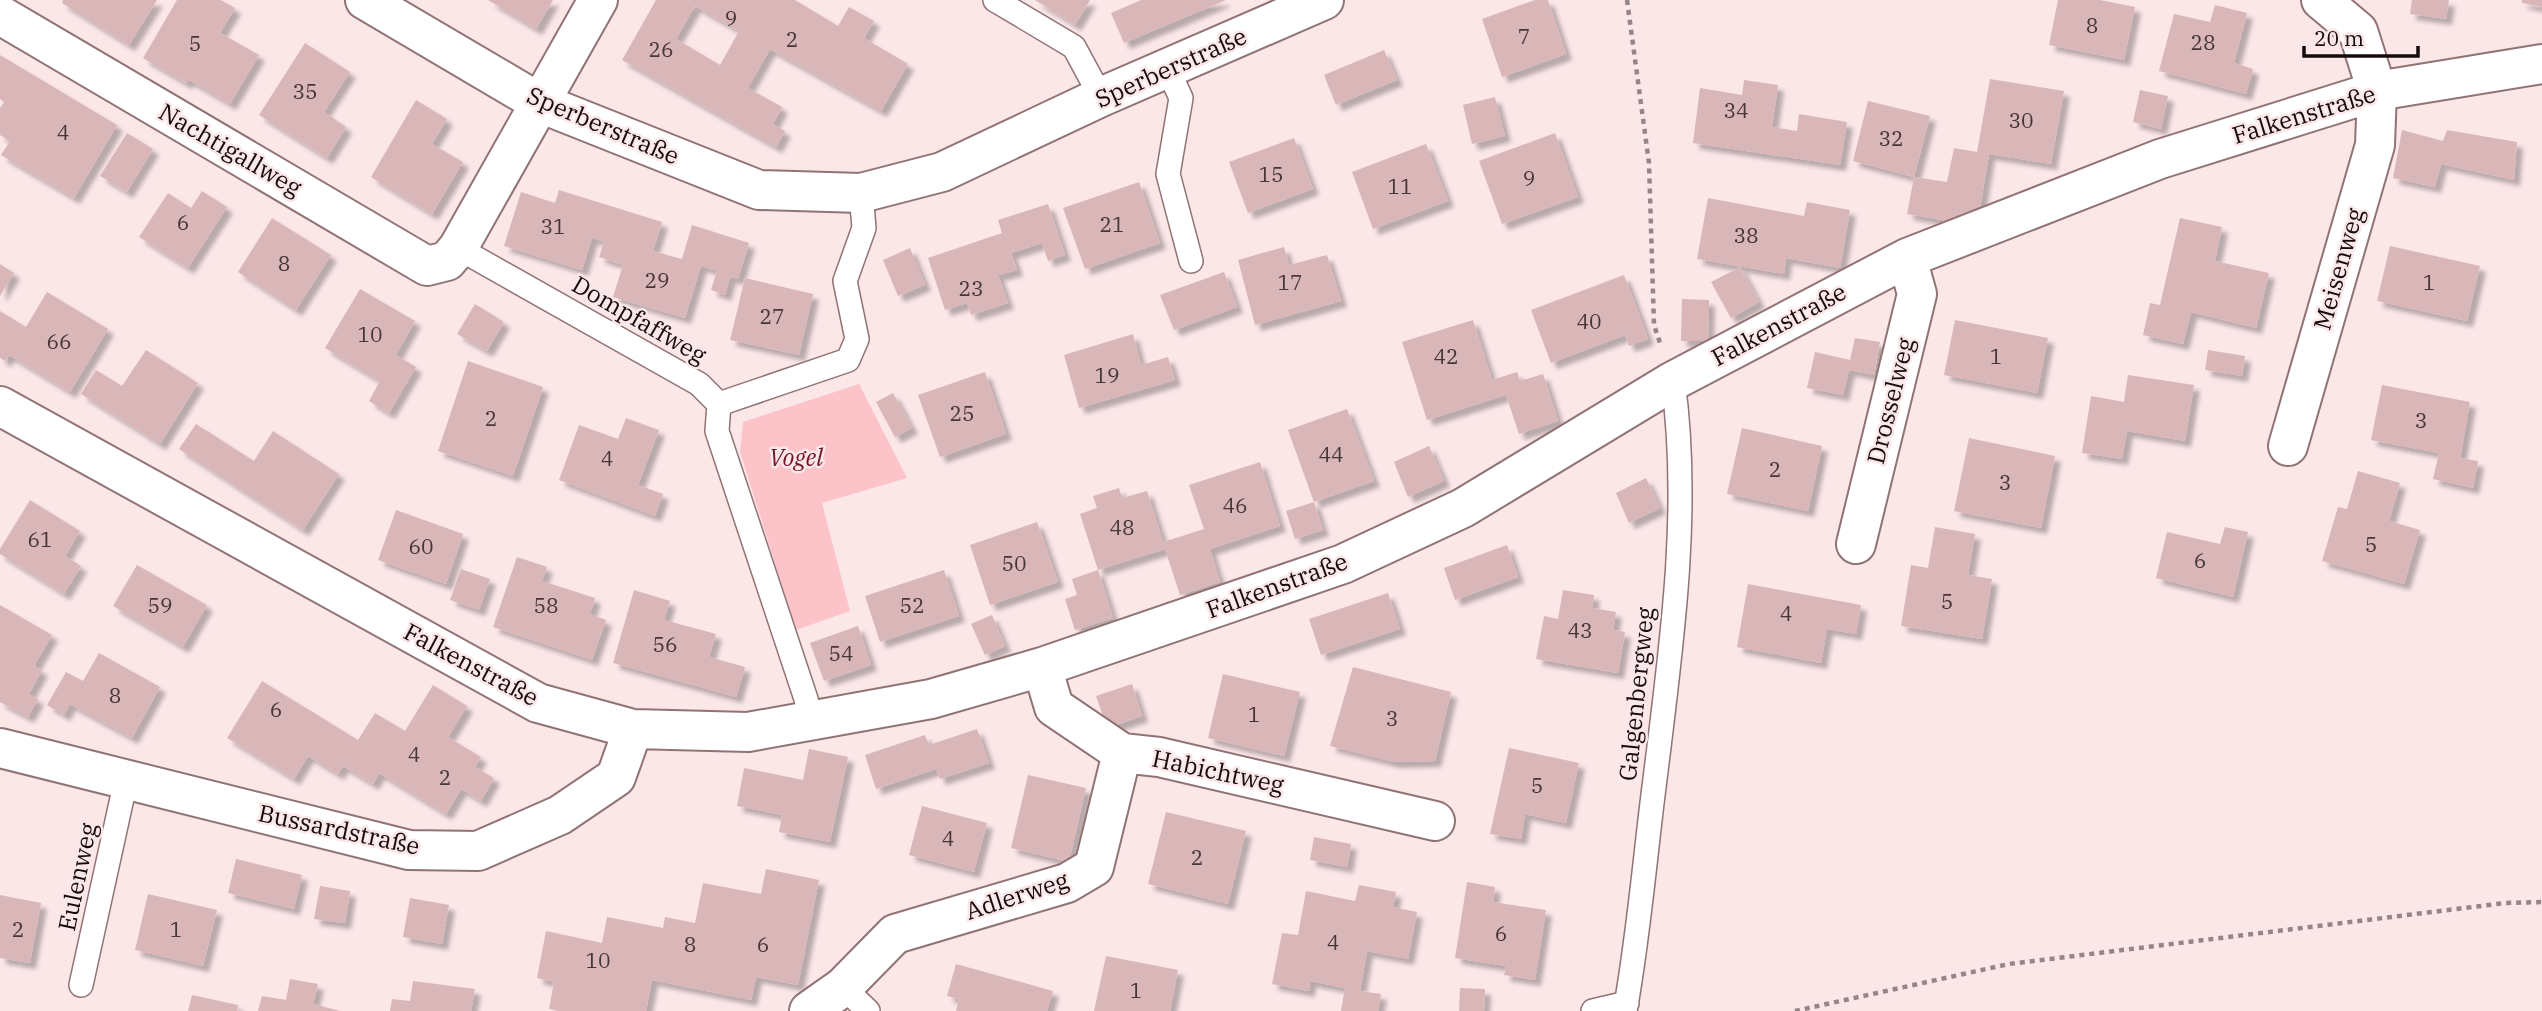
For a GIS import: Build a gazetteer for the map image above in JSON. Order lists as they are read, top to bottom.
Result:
{
  "streets": {
    "street": [
      "Sperberstraße",
      "Falkenstraße",
      "Nachtigallweg",
      "Meisenweg",
      "Drosselweg",
      "Habichtweg",
      "Bussardstraße",
      "Adlerweg"
    ],
    "lane": ["Dompfaffweg", "Galgenbergweg", "Eulenweg"]
  },
  "crossings": [
    ["Falkenstraße", "Meisenweg"],
    ["Falkenstraße", "Drosselweg"],
    ["Falkenstraße", "Galgenbergweg"],
    ["Falkenstraße", "Habichtweg"],
    ["Falkenstraße", "Bussardstraße"],
    ["Nachtigallweg", "Dompfaffweg"],
    ["Habichtweg", "Adlerweg"],
    ["Bussardstraße", "Eulenweg"]
  ],
  "parks": ["Vogel"],
  "house_numbers": [
    "9",
    "8",
    "7",
    "2",
    "28",
    "5",
    "26",
    "35",
    "34",
    "30",
    "4",
    "32",
    "15",
    "9",
    "11",
    "6",
    "21",
    "31",
    "38",
    "8",
    "29",
    "17",
    "1",
    "23",
    "27",
    "40",
    "10",
    "66",
    "42",
    "1",
    "19",
    "25",
    "2",
    "3",
    "44",
    "4",
    "2",
    "3",
    "46",
    "48",
    "61",
    "5",
    "60",
    "6",
    "50",
    "5",
    "59",
    "58",
    "52",
    "4",
    "43",
    "56",
    "54",
    "8",
    "6",
    "1",
    "3",
    "4",
    "2",
    "5",
    "4",
    "2",
    "2",
    "1",
    "6",
    "4",
    "8",
    "6",
    "10",
    "1"
  ],
  "scale_bar": "20 m"
}
